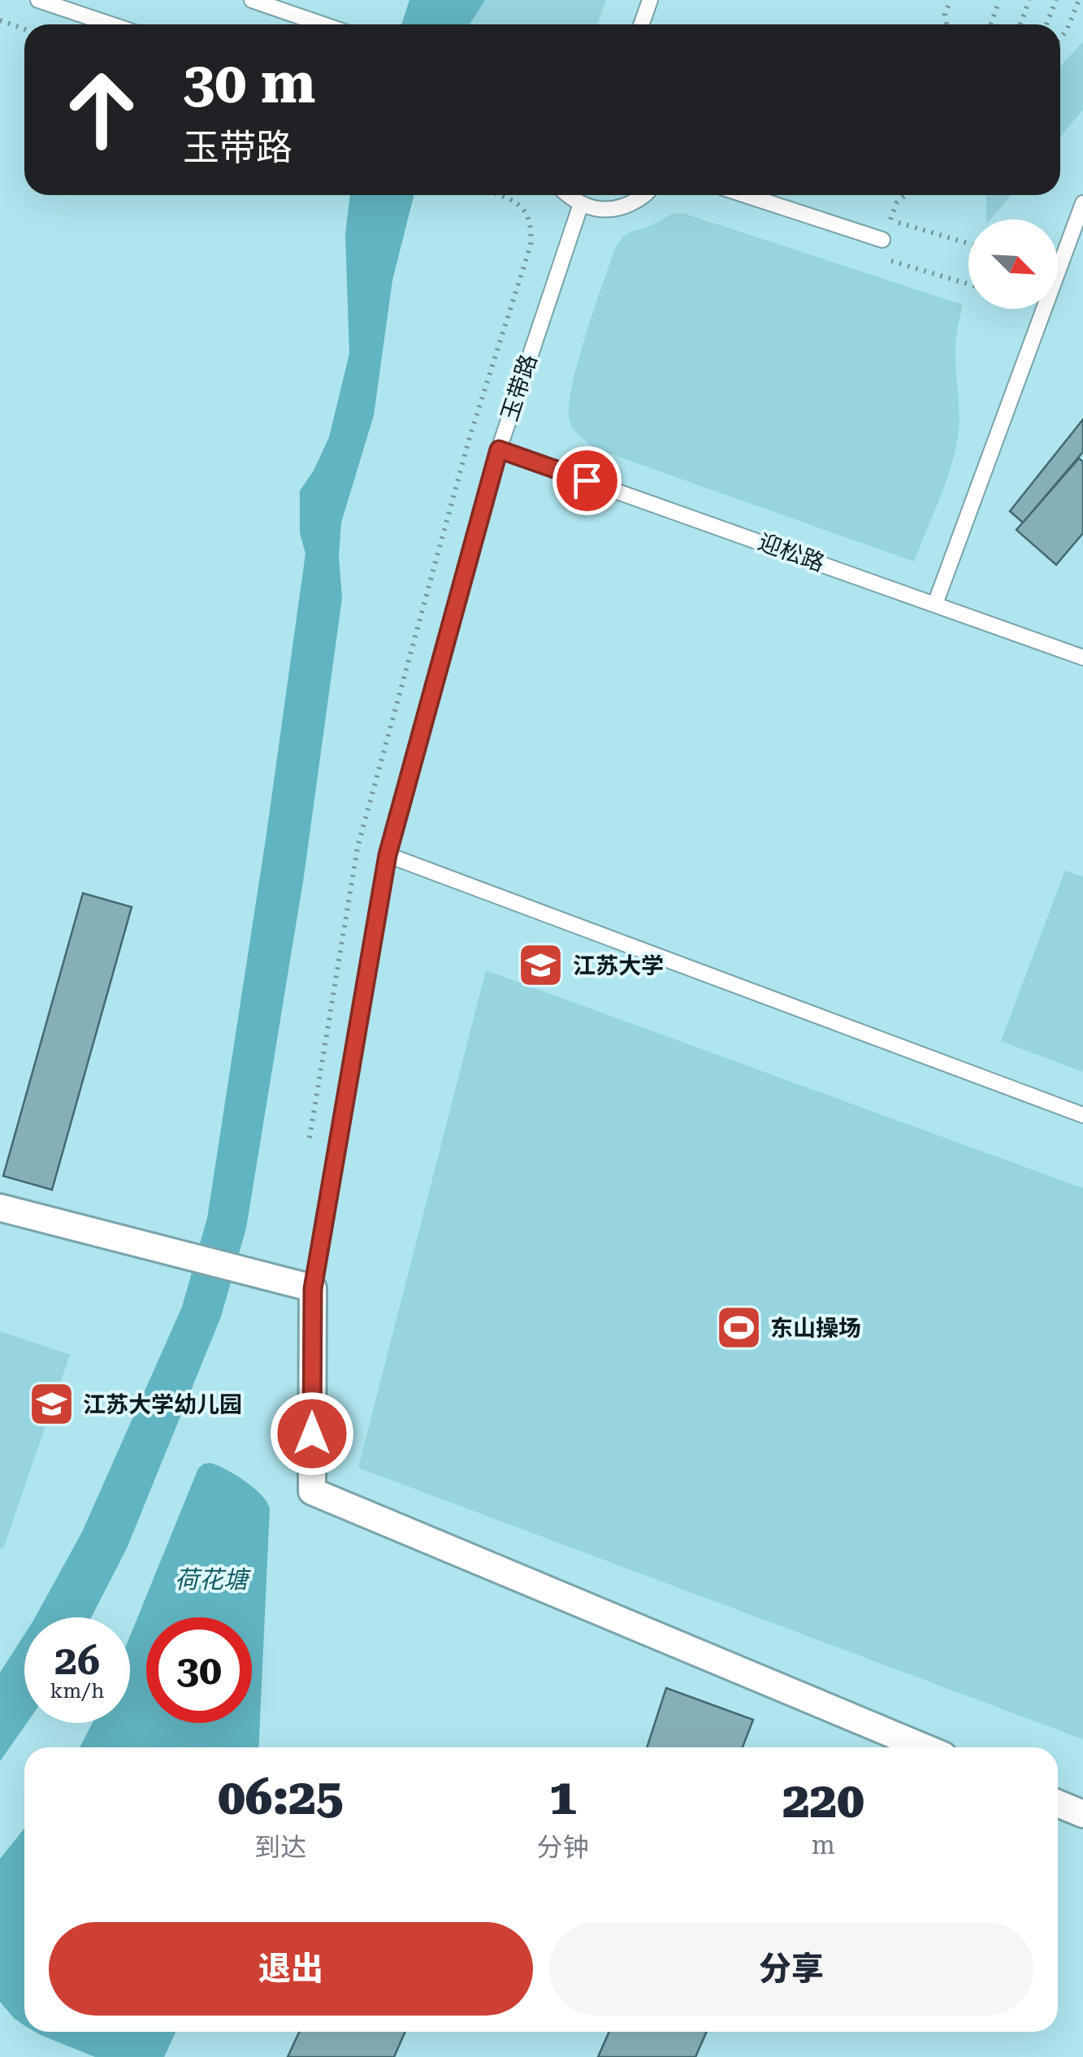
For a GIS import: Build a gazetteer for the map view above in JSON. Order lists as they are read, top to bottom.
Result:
{
  "streets": {
    "lane": ["玉带路", "迎松路"]
  },
  "crossings": [
    ["玉带路", "迎松路"]
  ],
  "water": ["荷花塘"],
  "places": {
    "school or university": ["江苏大学", "江苏大学幼儿园"],
    "sports": ["东山操场"]
  },
  "north": "bottom right",
  "page": {
    "turn": ["30 m", "玉带路"],
    "speed": "26 km/h",
    "limit": "30",
    "eta": [
      "06:25",
      "到达",
      "1",
      "分钟",
      "220",
      "m"
    ],
    "buttons": ["退出", "分享"]
  }
}
